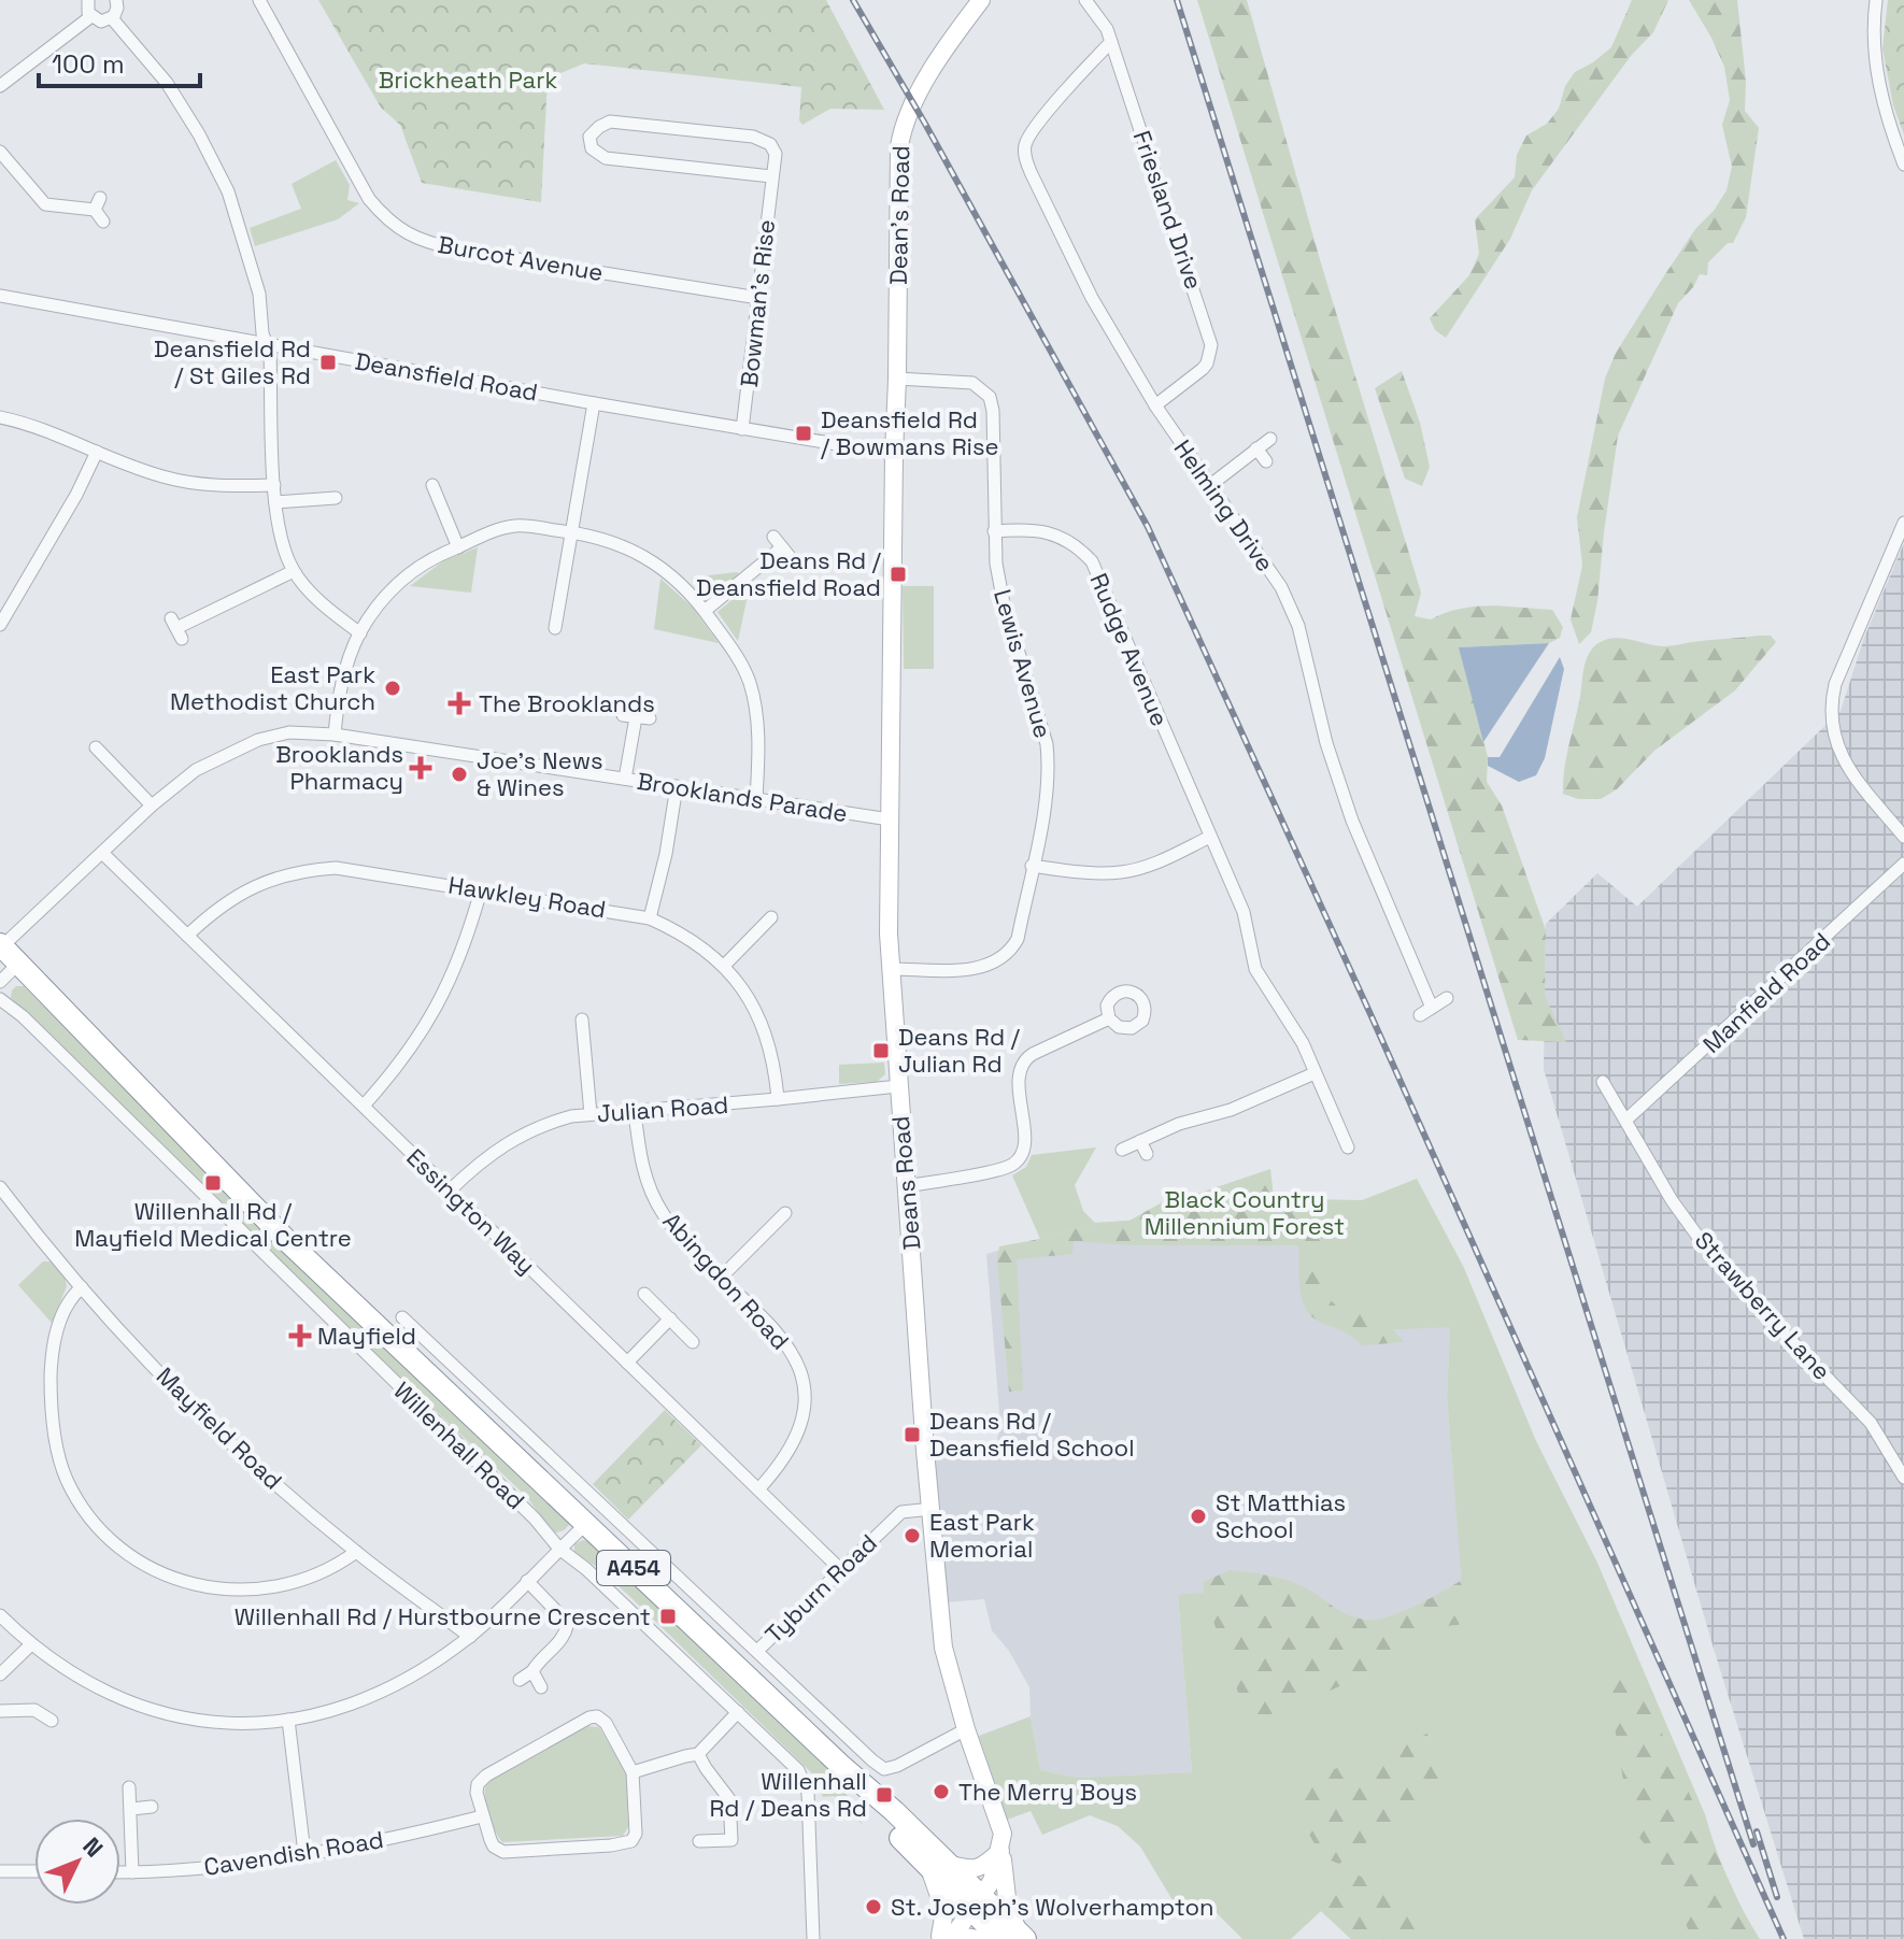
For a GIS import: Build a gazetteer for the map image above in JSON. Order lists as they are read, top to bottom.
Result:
{
  "streets": {
    "highway": ["Willenhall Road", "A454"],
    "street": [
      "Friesland Drive",
      "Dean's Road",
      "Burcot Avenue",
      "Bowman's Rise",
      "Deansfield Road",
      "Helming Drive",
      "Rudge Avenue",
      "Lewis Avenue",
      "Brooklands Parade",
      "Hawkley Road",
      "Manfield Road",
      "Julian Road",
      "Deans Road",
      "Essington Way",
      "Abingdon Road",
      "Strawberry Lane",
      "Mayfield Road",
      "Tyburn Road",
      "Cavendish Road"
    ]
  },
  "crossings": [
    ["Friesland Drive", "Helming Drive"],
    ["Dean's Road", "Deansfield Road"],
    ["Dean's Road", "Lewis Avenue"],
    ["Dean's Road", "Deans Road"],
    ["Burcot Avenue", "Bowman's Rise"],
    ["Bowman's Rise", "Deansfield Road"],
    ["Deansfield Road", "Deans Road"],
    ["Rudge Avenue", "Lewis Avenue"],
    ["Lewis Avenue", "Deans Road"],
    ["Brooklands Parade", "Deans Road"],
    ["Brooklands Parade", "Essington Way"],
    ["Brooklands Parade", "Willenhall Road"],
    ["Hawkley Road", "Julian Road"],
    ["Hawkley Road", "Essington Way"],
    ["Manfield Road", "Strawberry Lane"],
    ["Julian Road", "Deans Road"],
    ["Julian Road", "Essington Way"],
    ["Julian Road", "Abingdon Road"],
    ["Deans Road", "Willenhall Road"],
    ["Deans Road", "Tyburn Road"],
    ["Essington Way", "Abingdon Road"],
    ["Essington Way", "Tyburn Road"]
  ],
  "parks": ["Brickheath Park", "Black Country Millennium Forest"],
  "places": {
    "transit": [
      "Deansfield Rd / St Giles Rd",
      "Deansfield Rd / Bowmans Rise",
      "Deans Rd / Deansfield Road",
      "Deans Rd / Julian Rd",
      "Willenhall Rd / Mayfield Medical Centre",
      "Deans Rd / Deansfield School",
      "Willenhall Rd / Hurstbourne Crescent",
      "Willenhall Rd / Deans Rd"
    ],
    "other": [
      "East Park Methodist Church",
      "Joe's News & Wines",
      "St Matthias School",
      "East Park Memorial",
      "The Merry Boys",
      "St. Joseph's Wolverhampton"
    ],
    "health": ["The Brooklands", "Brooklands Pharmacy", "Mayfield"]
  },
  "scale_bar": "100 m",
  "north": "top right"
}
